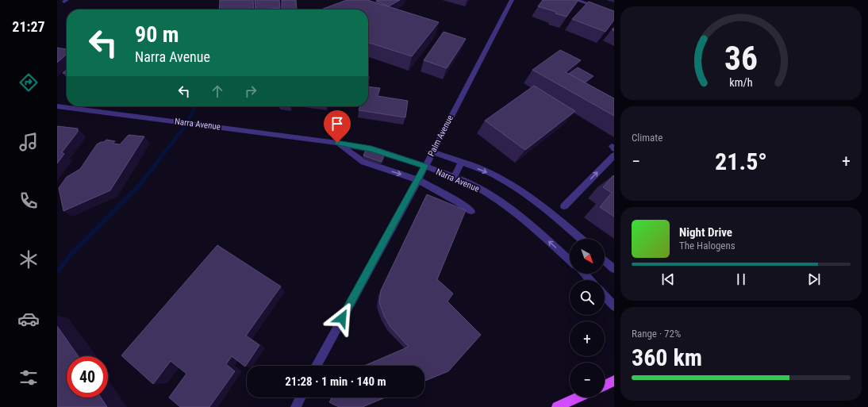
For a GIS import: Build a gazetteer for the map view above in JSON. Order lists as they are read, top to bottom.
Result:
{
  "streets": {
    "street": ["Narra Avenue", "Palm Avenue"]
  },
  "crossings": [
    ["Narra Avenue", "Palm Avenue"]
  ],
  "north": "bottom right",
  "page": {
    "tabs": "21:27",
    "turn": ["90 m", "Narra Avenue"],
    "tile": [
      "Climate",
      ["Range · 72%", "360 km"]
    ],
    "heat": ["−", "21.5°", "+"],
    "song": ["Night Drive", "The Halogens"],
    "map_buttons": ["+", "−"],
    "limit": "40",
    "trip": "21:28 · 1 min · 140 m",
    "gauge": ["36", "km/h"]
  }
}
